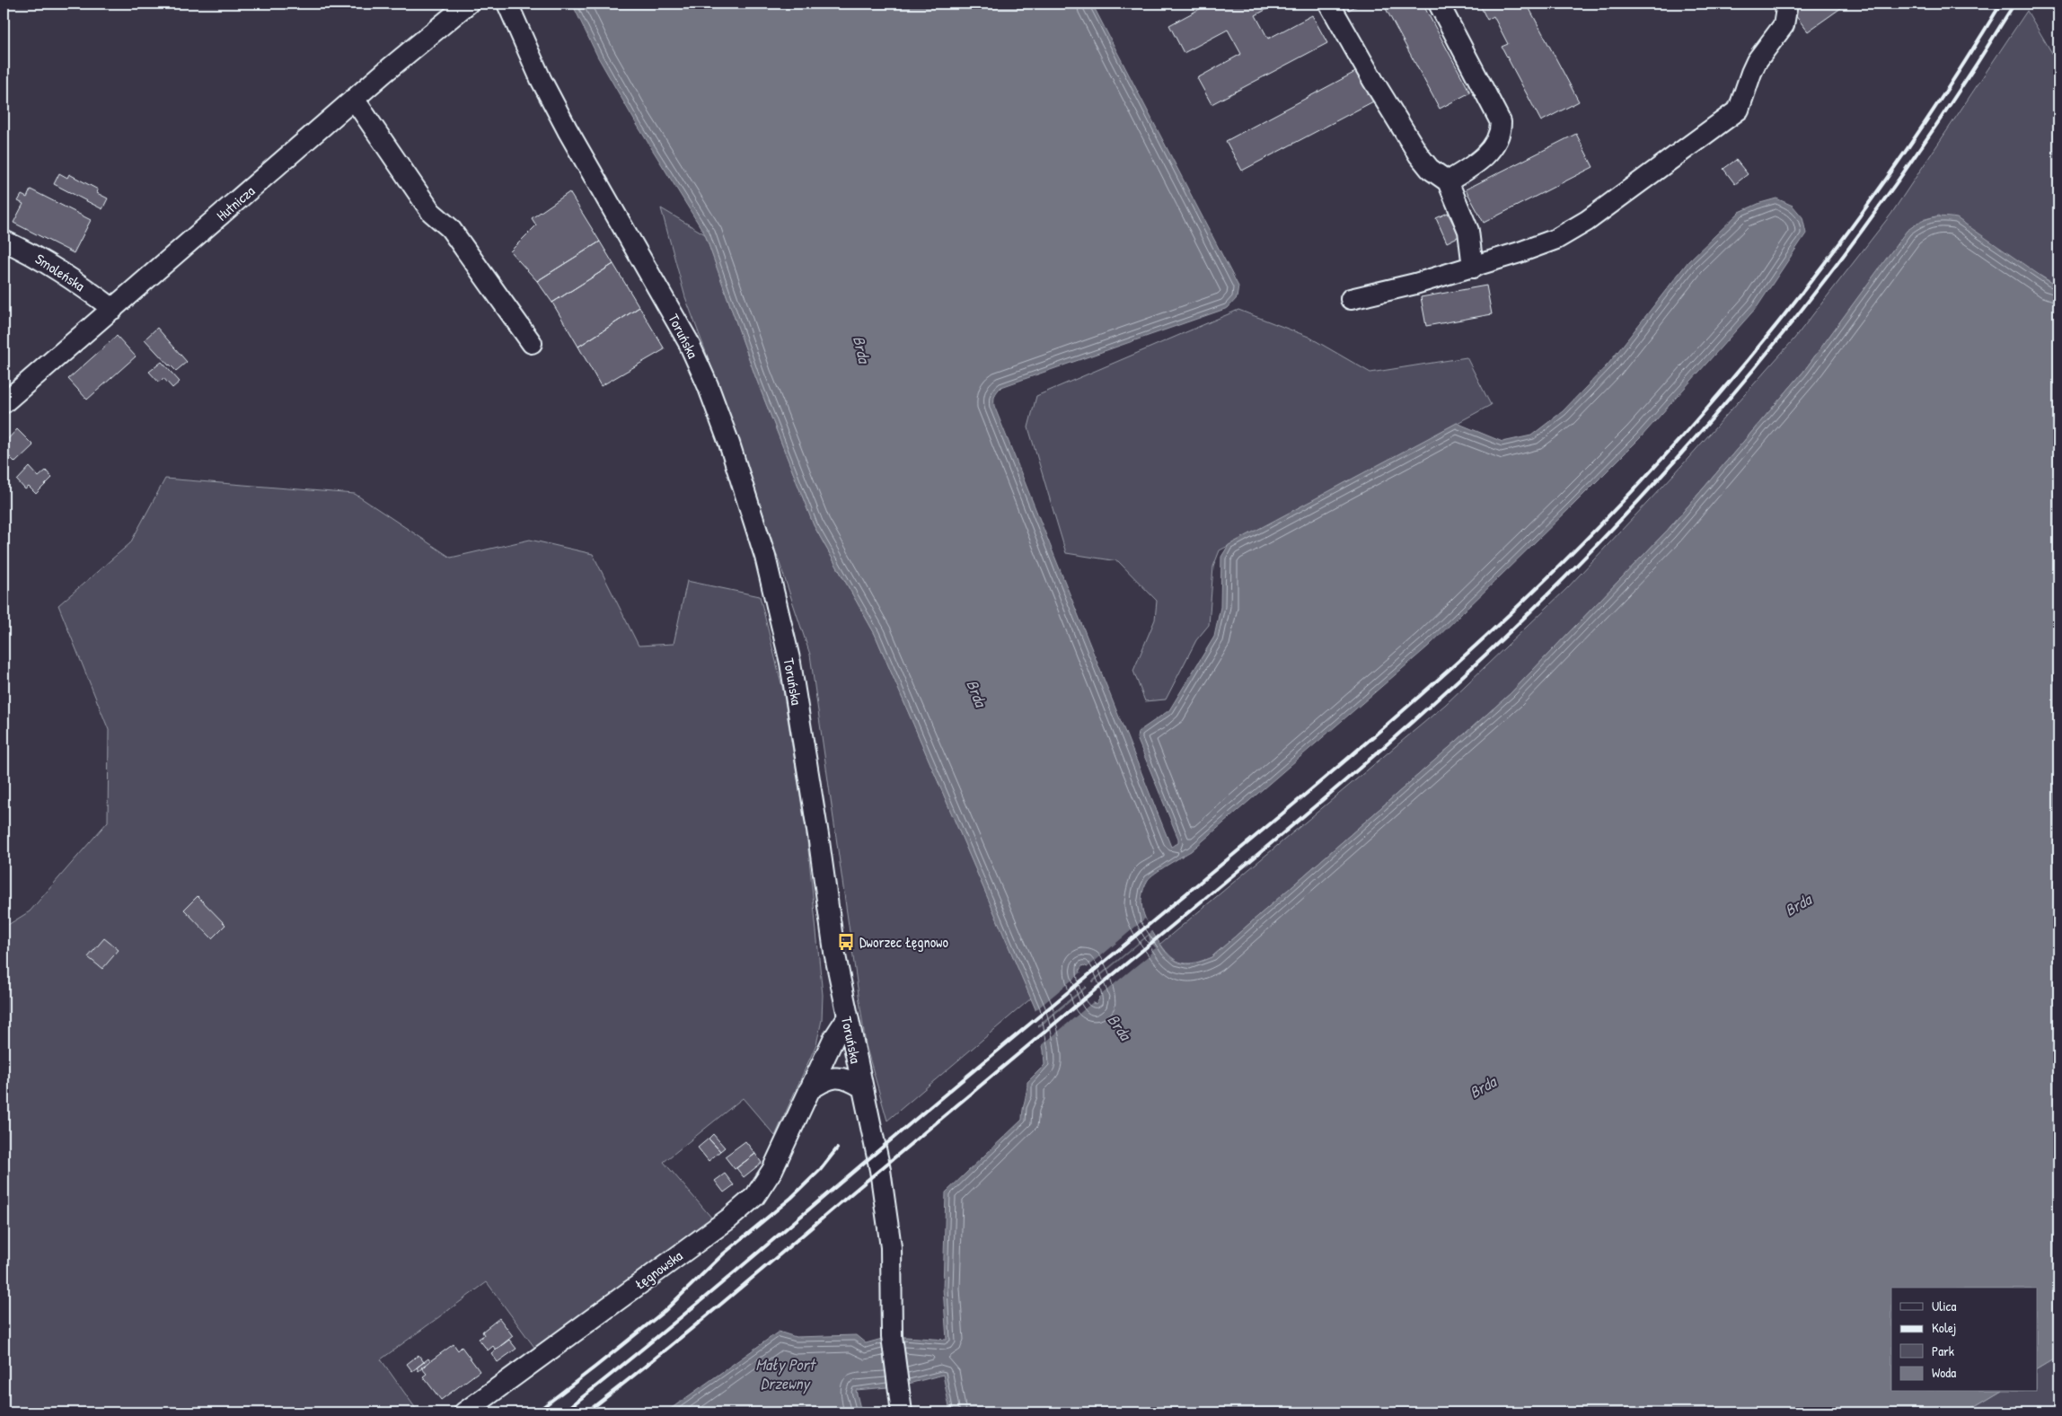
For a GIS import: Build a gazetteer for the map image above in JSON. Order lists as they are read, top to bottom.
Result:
{
  "streets": {
    "street": [
      "Hutnicza",
      "Smoleńska",
      "Toruńska",
      "Łęgnowska"
    ]
  },
  "crossings": [
    ["Hutnicza", "Smoleńska"],
    ["Toruńska", "Łęgnowska"]
  ],
  "water": ["Brda", "Mały Port Drzewny"],
  "places": {
    "bus stop": ["Dworzec Łęgnowo"]
  },
  "legend": [
    "Ulica",
    "Kolej",
    "Park",
    "Woda"
  ]
}
